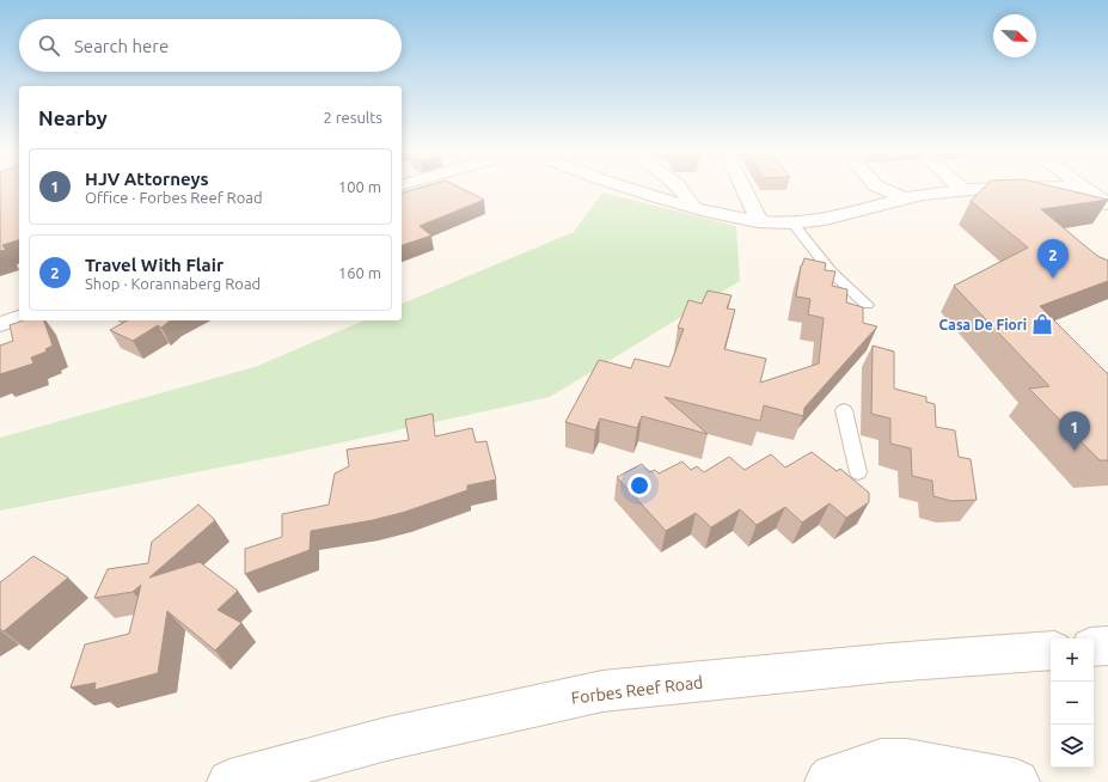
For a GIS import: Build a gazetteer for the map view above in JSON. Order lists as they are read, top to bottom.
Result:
{
  "streets": {
    "street": ["Forbes Reef Road"]
  },
  "places": {
    "shop": ["Casa De Fiori"]
  },
  "north": "bottom right",
  "page": {
    "search": "Search here",
    "heading": ["Nearby", "2 results"],
    "list": [
      {
        "mark": "1",
        "name": "HJV Attorneys",
        "note": "Office · Forbes Reef Road",
        "value": "100 m"
      },
      {
        "mark": "2",
        "name": "Travel With Flair",
        "note": "Shop · Korannaberg Road",
        "value": "160 m"
      }
    ],
    "pins": ["2", "1"],
    "map_buttons": ["+", "−"]
  }
}
